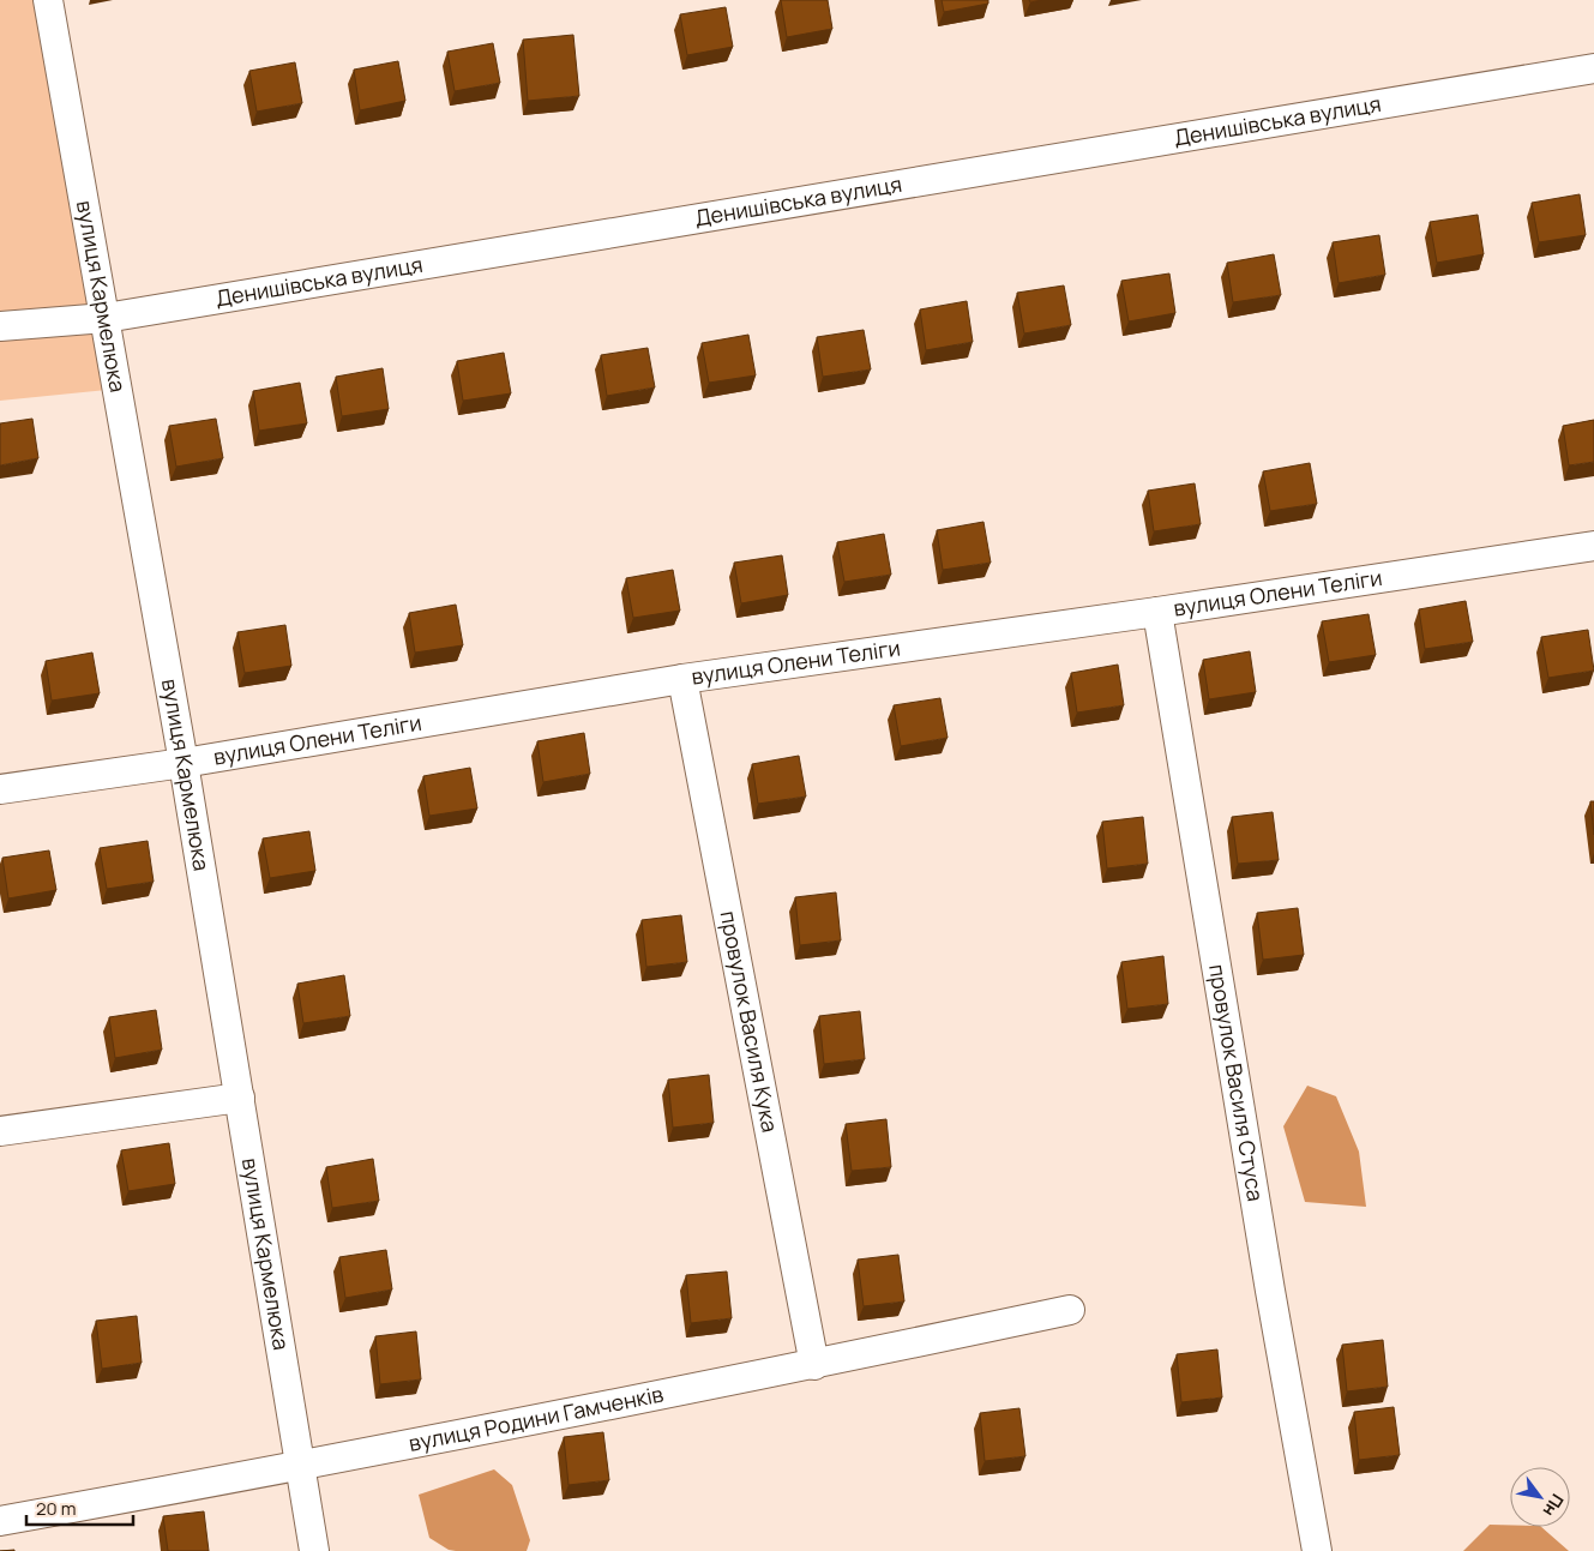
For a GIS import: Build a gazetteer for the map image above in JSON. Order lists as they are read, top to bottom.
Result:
{
  "streets": {
    "street": [
      "Денишівська вулиця",
      "вулиця Кармелюка",
      "вулиця Олени Теліги",
      "провулок Василя Кука",
      "провулок Василя Стуса",
      "вулиця Родини Гамченків"
    ]
  },
  "crossings": [
    ["Денишівська вулиця", "вулиця Кармелюка"],
    ["вулиця Кармелюка", "вулиця Олени Теліги"],
    ["вулиця Кармелюка", "вулиця Родини Гамченків"],
    ["вулиця Олени Теліги", "провулок Василя Кука"],
    ["вулиця Олени Теліги", "провулок Василя Стуса"],
    ["провулок Василя Кука", "вулиця Родини Гамченків"]
  ],
  "scale_bar": "20 m",
  "north": "bottom right"
}
